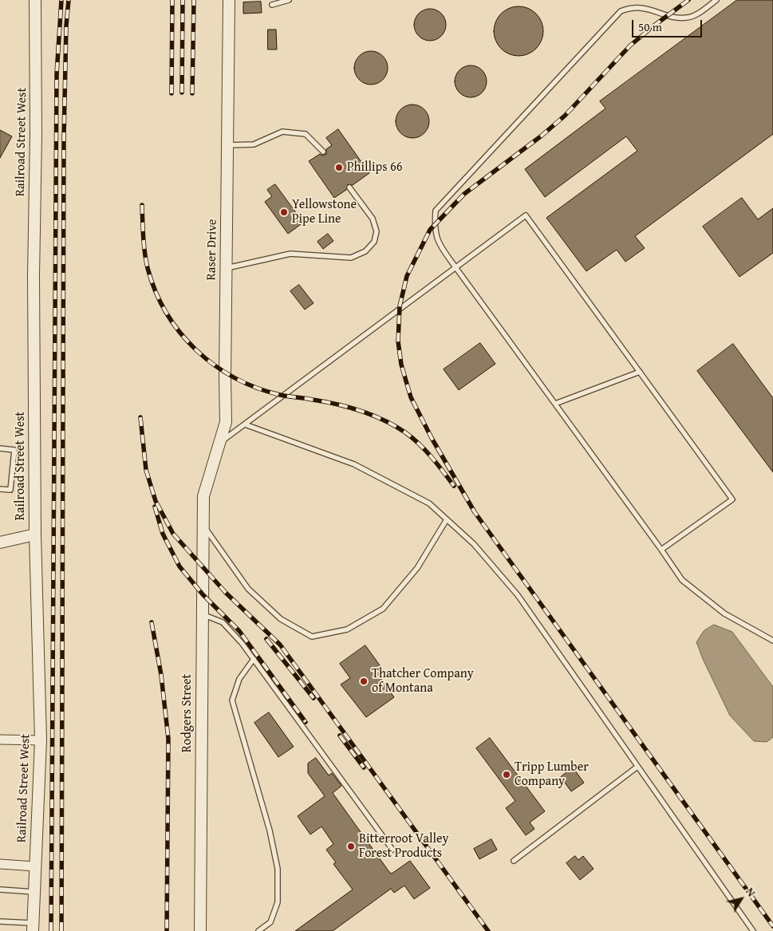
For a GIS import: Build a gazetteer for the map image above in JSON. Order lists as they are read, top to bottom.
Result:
{
  "streets": {
    "street": ["Railroad Street West", "Raser Drive", "Rodgers Street"]
  },
  "crossings": [
    ["Raser Drive", "Rodgers Street"]
  ],
  "places": [
    "Phillips 66",
    "Yellowstone Pipe Line",
    "Thatcher Company of Montana",
    "Tripp Lumber Company",
    "Bitterroot Valley Forest Products"
  ],
  "scale_bar": "50 m",
  "north": "top right"
}
